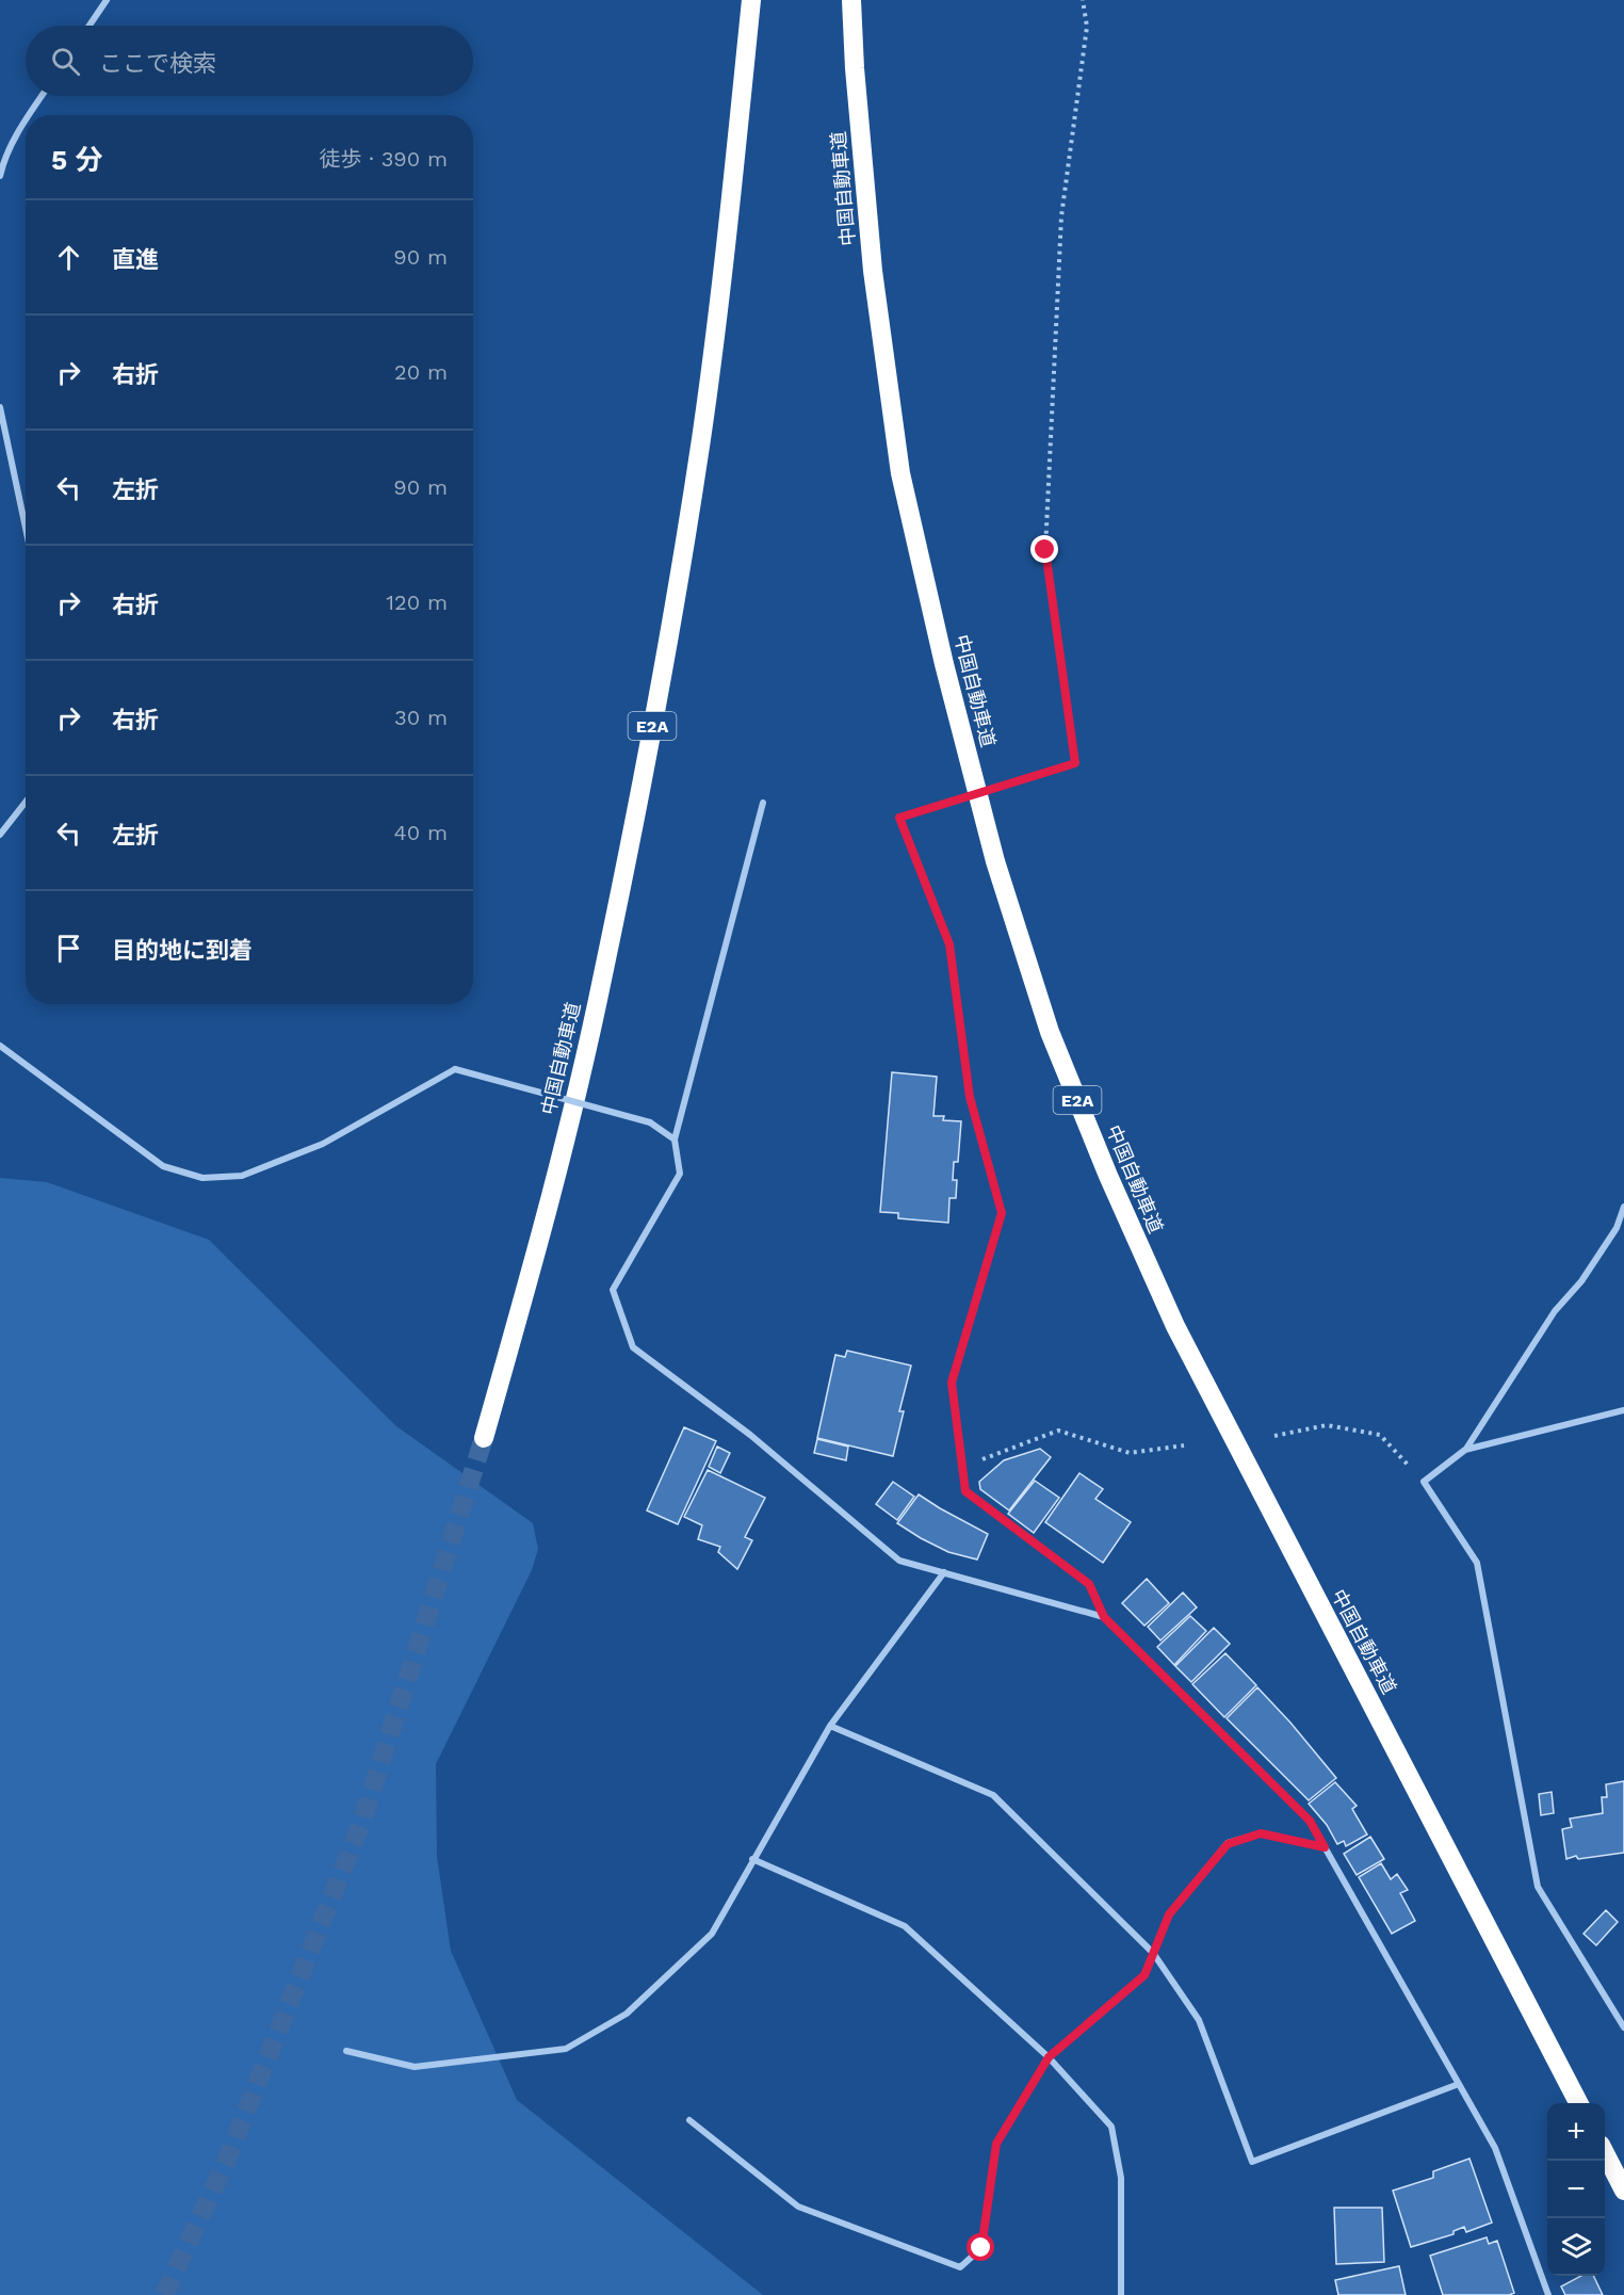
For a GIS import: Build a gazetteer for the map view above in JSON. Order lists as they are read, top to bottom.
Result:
{
  "streets": {
    "highway": ["中国自動車道", "E2A"]
  },
  "page": {
    "search": "ここで検索",
    "heading": ["5 分", "徒歩 · 390 m"],
    "list": [
      ["直進", "90 m"],
      ["右折", "20 m"],
      ["左折", "90 m"],
      ["右折", "120 m"],
      ["右折", "30 m"],
      ["左折", "40 m"],
      "目的地に到着"
    ],
    "map_buttons": ["+", "−"]
  }
}
